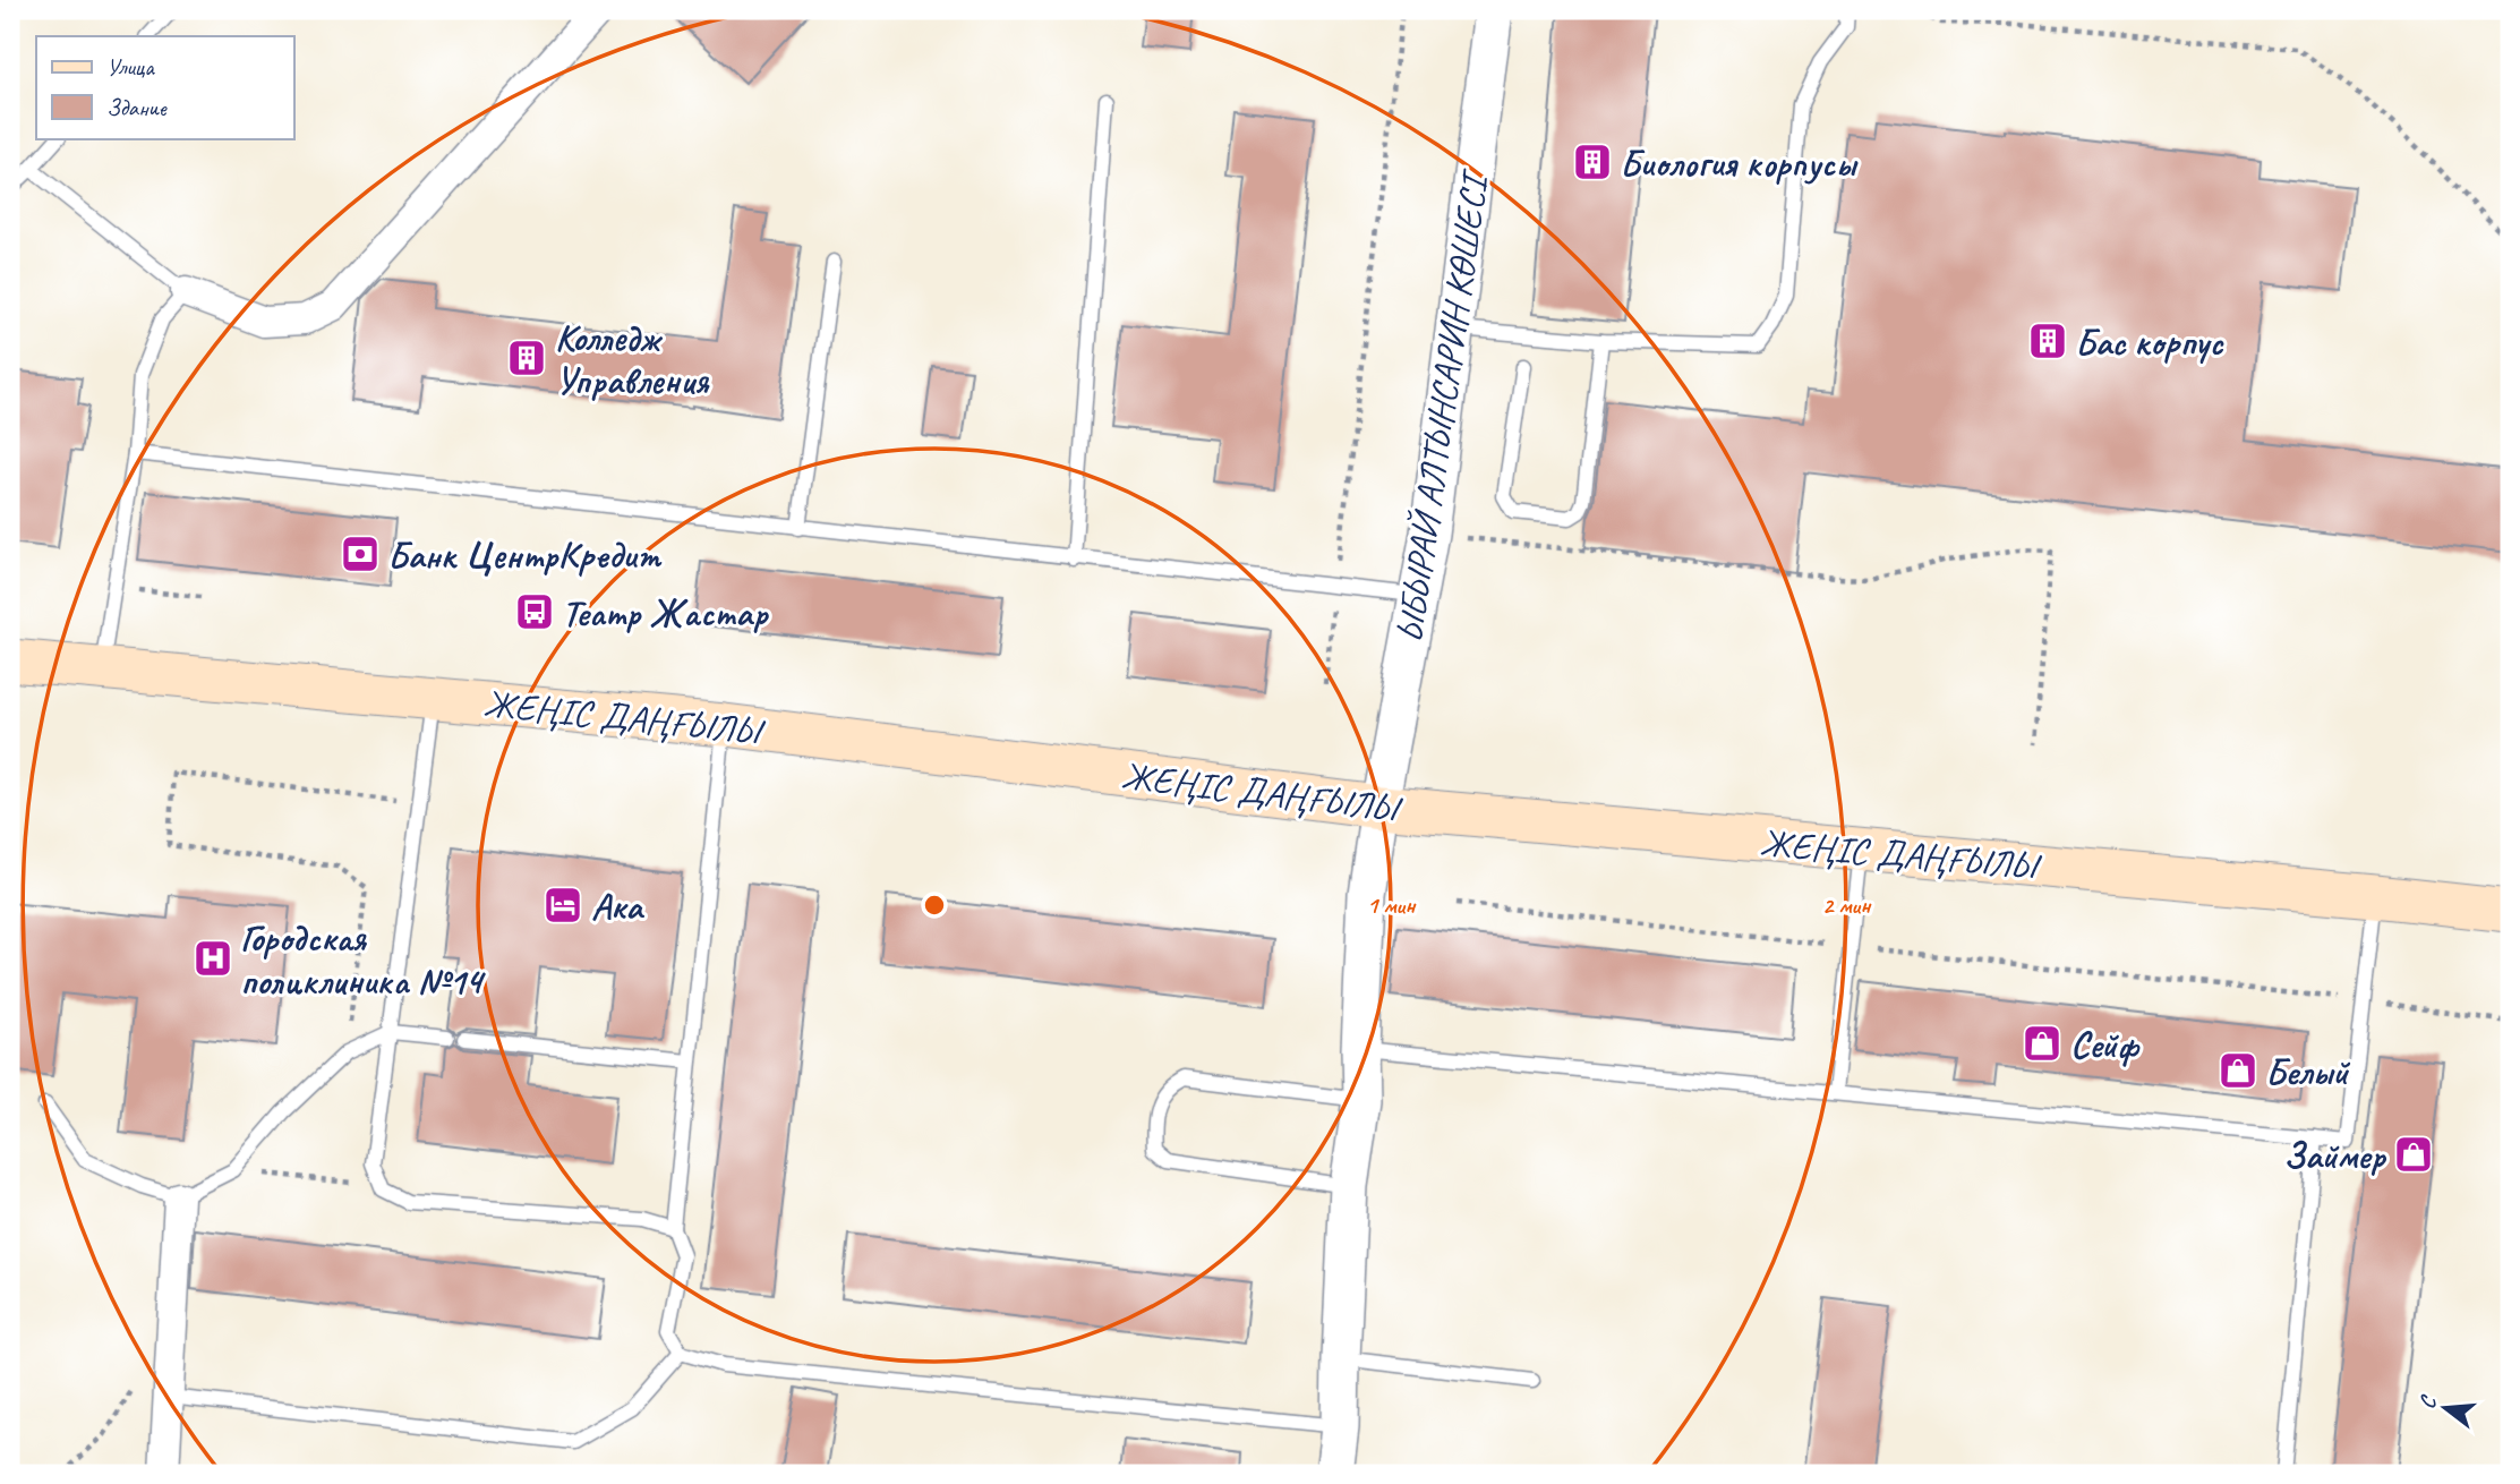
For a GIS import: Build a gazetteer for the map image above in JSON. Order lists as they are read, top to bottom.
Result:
{
  "streets": {
    "main road": ["ЖЕҢІС ДАҢҒЫЛЫ"],
    "street": ["ЫБЫРАЙ АЛТЫНСАРИН КӨШЕСІ"]
  },
  "crossings": [
    ["ЫБЫРАЙ АЛТЫНСАРИН КӨШЕСІ", "ЖЕҢІС ДАҢҒЫЛЫ"]
  ],
  "places": {
    "building": ["Биология корпусы", "Бас корпус", "Колледж Управления"],
    "bank": ["Банк ЦентрКредит"],
    "bus stop": ["Театр Жастар"],
    "hotel": ["Ака"],
    "hospital": ["Городская поликлиника №14"],
    "shop": ["Сейф", "Белый", "Займер"]
  },
  "legend": ["Улица", "Здание"],
  "north": "left",
  "rings": ["1 мин", "2 мин"]
}
